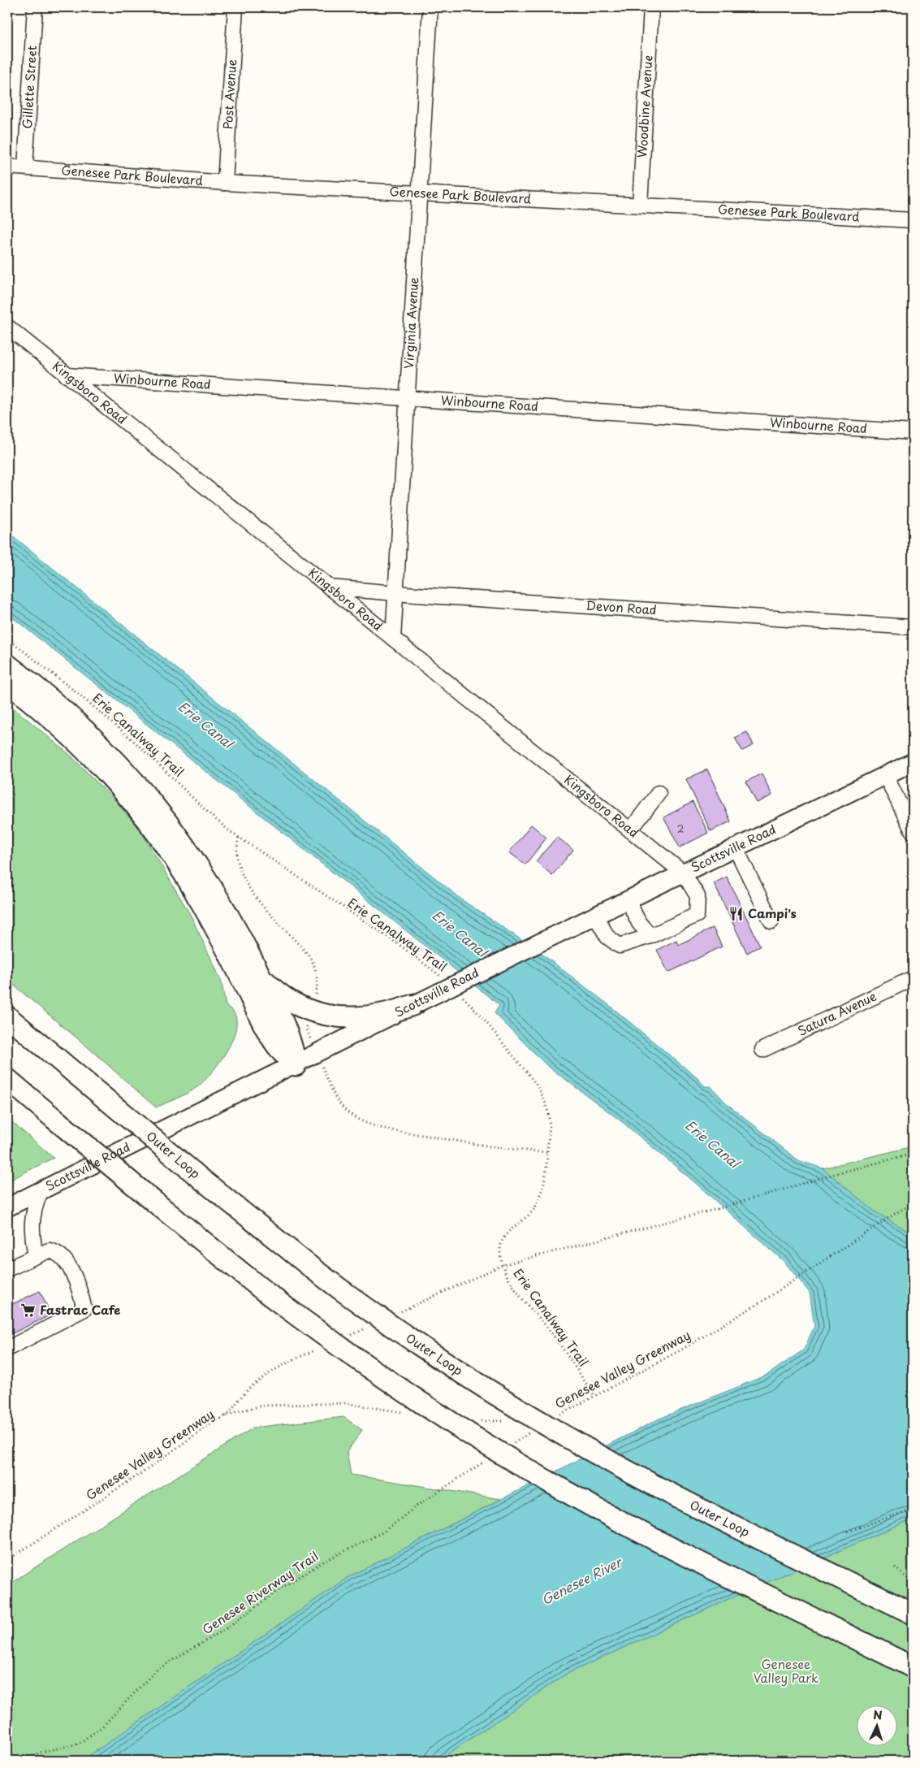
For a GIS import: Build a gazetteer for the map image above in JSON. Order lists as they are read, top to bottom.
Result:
{
  "streets": {
    "highway": ["Outer Loop"],
    "main road": ["Scottsville Road"],
    "street": [
      "Gillette Street",
      "Post Avenue",
      "Woodbine Avenue",
      "Genesee Park Boulevard",
      "Virginia Avenue",
      "Winbourne Road",
      "Kingsboro Road",
      "Devon Road",
      "Satura Avenue"
    ],
    "path": ["Erie Canalway Trail", "Genesee Valley Greenway", "Genesee Riverway Trail"]
  },
  "crossings": [
    ["Gillette Street", "Genesee Park Boulevard"],
    ["Post Avenue", "Genesee Park Boulevard"],
    ["Woodbine Avenue", "Genesee Park Boulevard"],
    ["Genesee Park Boulevard", "Virginia Avenue"],
    ["Virginia Avenue", "Winbourne Road"],
    ["Virginia Avenue", "Kingsboro Road"],
    ["Virginia Avenue", "Devon Road"],
    ["Winbourne Road", "Kingsboro Road"],
    ["Kingsboro Road", "Devon Road"],
    ["Kingsboro Road", "Scottsville Road"],
    ["Erie Canalway Trail", "Genesee Valley Greenway"]
  ],
  "water": ["Erie Canal", "Genesee River"],
  "parks": ["Genesee Valley Park"],
  "places": {
    "restaurant": ["Campi's"],
    "supermarket": ["Fastrac Cafe"]
  },
  "house_numbers": ["2"],
  "north": "top"
}
